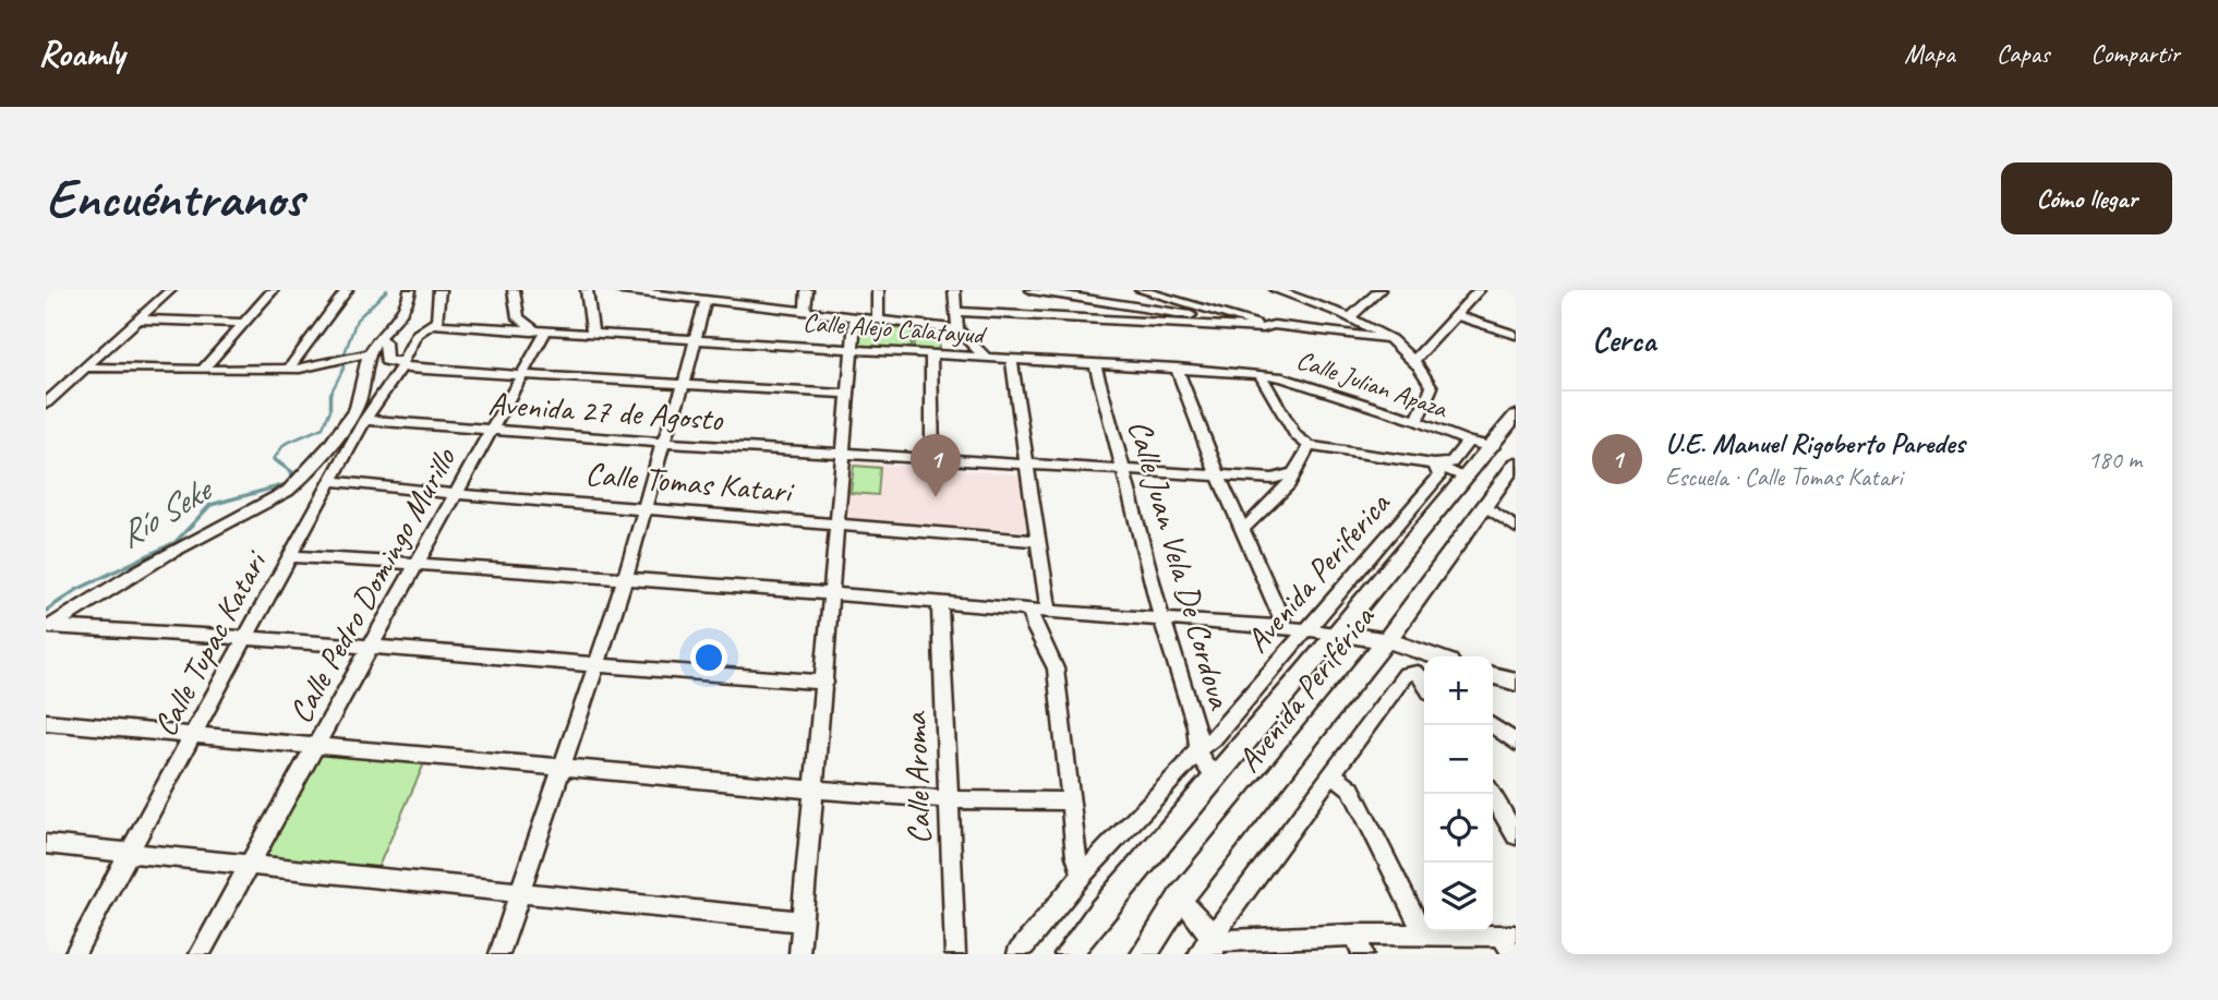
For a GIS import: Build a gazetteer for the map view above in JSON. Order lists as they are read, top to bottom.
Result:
{
  "streets": {
    "street": [
      "Calle Alejo Calatayud",
      "Calle Julian Apaza",
      "Avenida 27 de Agosto",
      "Calle Tomas Katari",
      "Calle Juan Vela De Cordova",
      "Avenida Periferica",
      "Calle Pedro Domingo Murillo",
      "Calle Tupac Katari",
      "Avenida Periférica",
      "Calle Aroma"
    ]
  },
  "crossings": [
    ["Calle Alejo Calatayud", "Calle Julian Apaza"],
    ["Calle Alejo Calatayud", "Calle Juan Vela De Cordova"],
    ["Calle Alejo Calatayud", "Calle Pedro Domingo Murillo"],
    ["Calle Alejo Calatayud", "Calle Tupac Katari"],
    ["Calle Julian Apaza", "Avenida Periférica"],
    ["Avenida 27 de Agosto", "Calle Juan Vela De Cordova"],
    ["Avenida 27 de Agosto", "Calle Pedro Domingo Murillo"],
    ["Avenida 27 de Agosto", "Calle Tupac Katari"],
    ["Calle Tomas Katari", "Calle Pedro Domingo Murillo"],
    ["Calle Tomas Katari", "Calle Tupac Katari"],
    ["Calle Juan Vela De Cordova", "Avenida Periferica"]
  ],
  "water": ["Río Seke"],
  "page": {
    "header": "Roamly",
    "nav": ["Mapa", "Capas", "Compartir"],
    "buttons": "Cómo llegar",
    "title": "Encuéntranos",
    "heading": "Cerca",
    "list": [
      {
        "mark": "1",
        "name": "U.E. Manuel Rigoberto Paredes",
        "note": "Escuela · Calle Tomas Katari",
        "value": "180 m"
      }
    ],
    "pins": "1",
    "map_buttons": ["+", "−"]
  }
}
